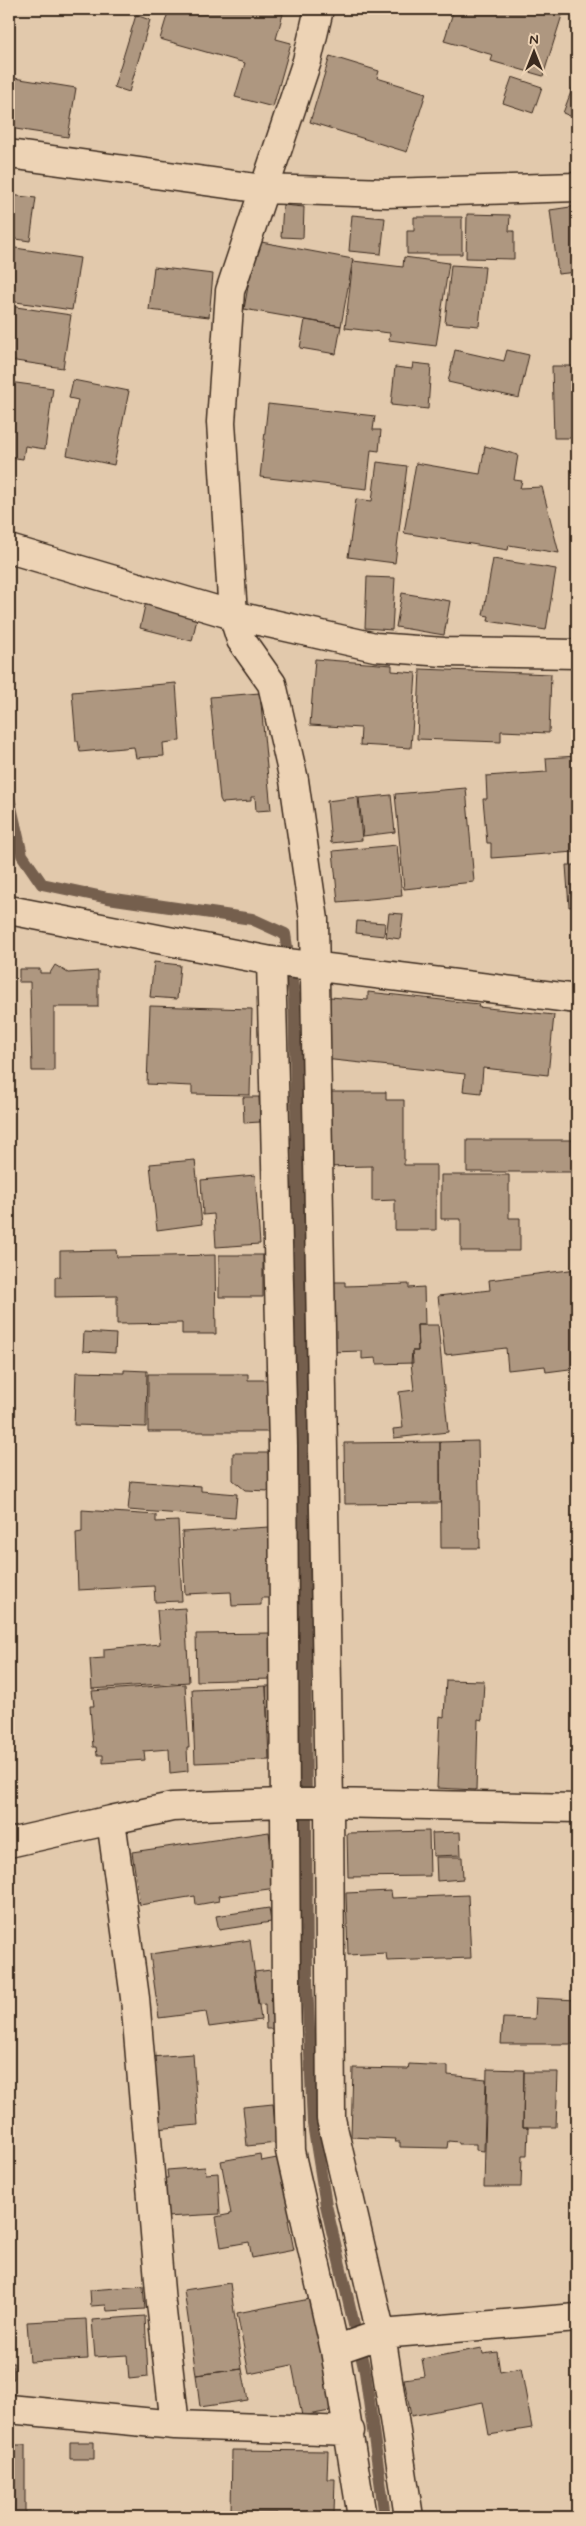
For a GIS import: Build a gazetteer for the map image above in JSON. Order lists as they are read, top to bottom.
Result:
{
  "north": "top"
}
